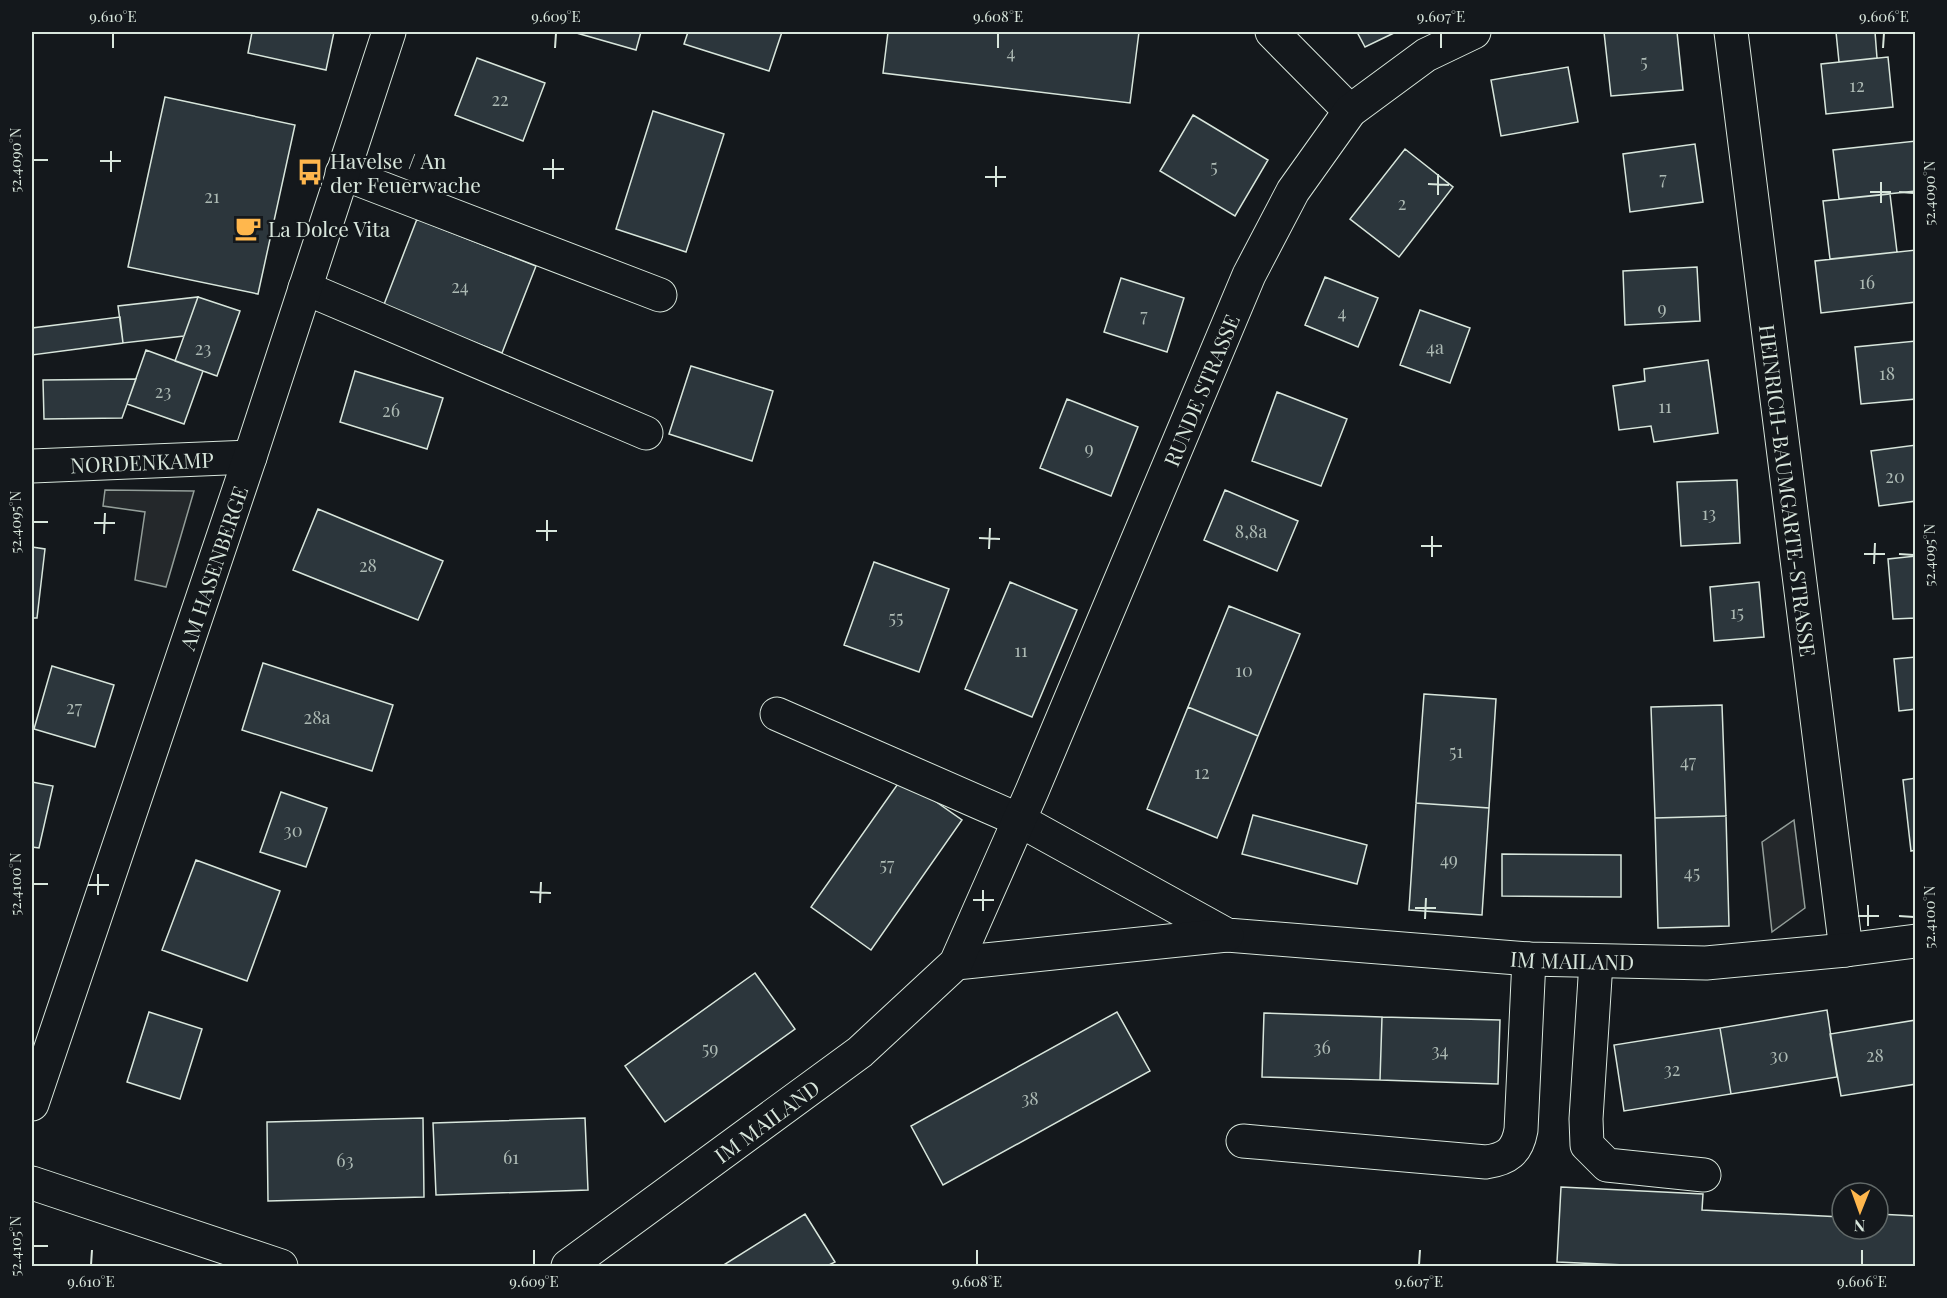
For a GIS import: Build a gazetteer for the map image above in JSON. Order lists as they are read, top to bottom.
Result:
{
  "streets": {
    "street": [
      "RUNDE STRASSE",
      "NORDENKAMP",
      "HEINRICH-BAUMGARTE-STRASSE",
      "AM HASENBERGE",
      "IM MAILAND"
    ]
  },
  "crossings": [
    ["RUNDE STRASSE", "IM MAILAND"],
    ["NORDENKAMP", "AM HASENBERGE"],
    ["HEINRICH-BAUMGARTE-STRASSE", "IM MAILAND"]
  ],
  "places": {
    "bus stop": ["Havelse / An der Feuerwache"],
    "cafe": ["La Dolce Vita"]
  },
  "house_numbers": [
    "4",
    "5",
    "12",
    "22",
    "5",
    "7",
    "21",
    "2",
    "16",
    "24",
    "9",
    "4",
    "7",
    "4a",
    "23",
    "18",
    "23",
    "11",
    "26",
    "9",
    "20",
    "13",
    "8,8a",
    "28",
    "15",
    "55",
    "11",
    "10",
    "27",
    "28a",
    "51",
    "47",
    "12",
    "30",
    "49",
    "57",
    "45",
    "36",
    "59",
    "34",
    "30",
    "28",
    "32",
    "38",
    "61",
    "63"
  ],
  "north": "bottom",
  "coordinates": [
    "9.610°E",
    "9.609°E",
    "9.608°E",
    "9.607°E",
    "9.606°E",
    "52.4090°N",
    "52.4095°N",
    "52.4100°N",
    "52.4105°N"
  ]
}
